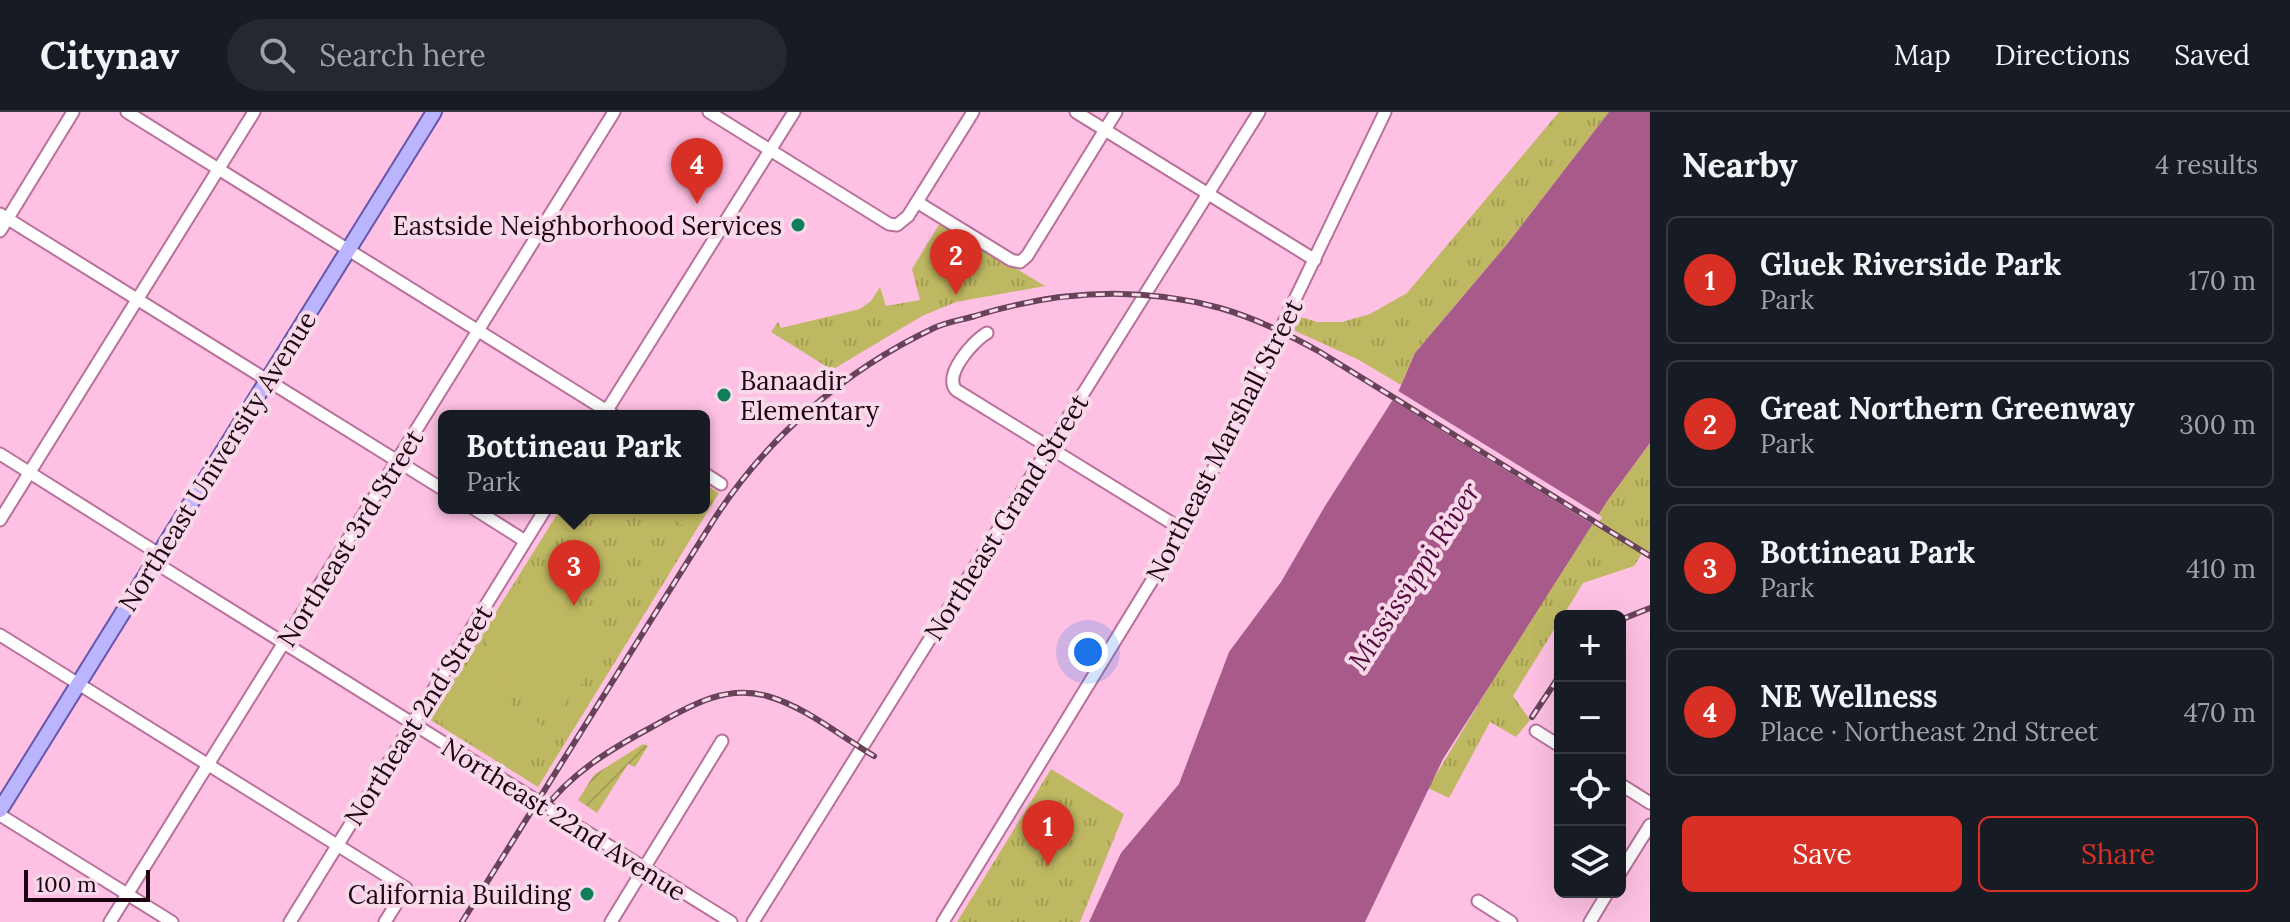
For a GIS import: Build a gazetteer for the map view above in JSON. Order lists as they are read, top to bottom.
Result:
{
  "streets": {
    "main road": ["Northeast University Avenue"],
    "street": [
      "Northeast Marshall Street",
      "Northeast Grand Street",
      "Northeast 3rd Street",
      "Northeast 2nd Street",
      "Northeast 22nd Avenue"
    ]
  },
  "crossings": [
    ["Northeast University Avenue", "Northeast 22nd Avenue"],
    ["Northeast 3rd Street", "Northeast 22nd Avenue"],
    ["Northeast 2nd Street", "Northeast 22nd Avenue"]
  ],
  "water": ["Mississippi River"],
  "places": ["Eastside Neighborhood Services", "Banaadir Elementary", "California Building"],
  "scale_bar": "100 m",
  "page": {
    "header": "Citynav",
    "search": "Search here",
    "nav": ["Map", "Directions", "Saved"],
    "heading": ["Nearby", "4 results"],
    "pins": [
      "4",
      "2",
      "3",
      "1"
    ],
    "list": [
      {
        "mark": "1",
        "name": "Gluek Riverside Park",
        "note": "Park",
        "value": "170 m"
      },
      {
        "mark": "2",
        "name": "Great Northern Greenway",
        "note": "Park",
        "value": "300 m"
      },
      {
        "mark": "3",
        "name": "Bottineau Park",
        "note": "Park",
        "value": "410 m"
      },
      {
        "mark": "4",
        "name": "NE Wellness",
        "note": "Place · Northeast 2nd Street",
        "value": "470 m"
      }
    ],
    "popup": ["Bottineau Park", "Park"],
    "map_buttons": ["+", "−"],
    "buttons": ["Save", "Share"],
    "scale": "100 m"
  }
}
